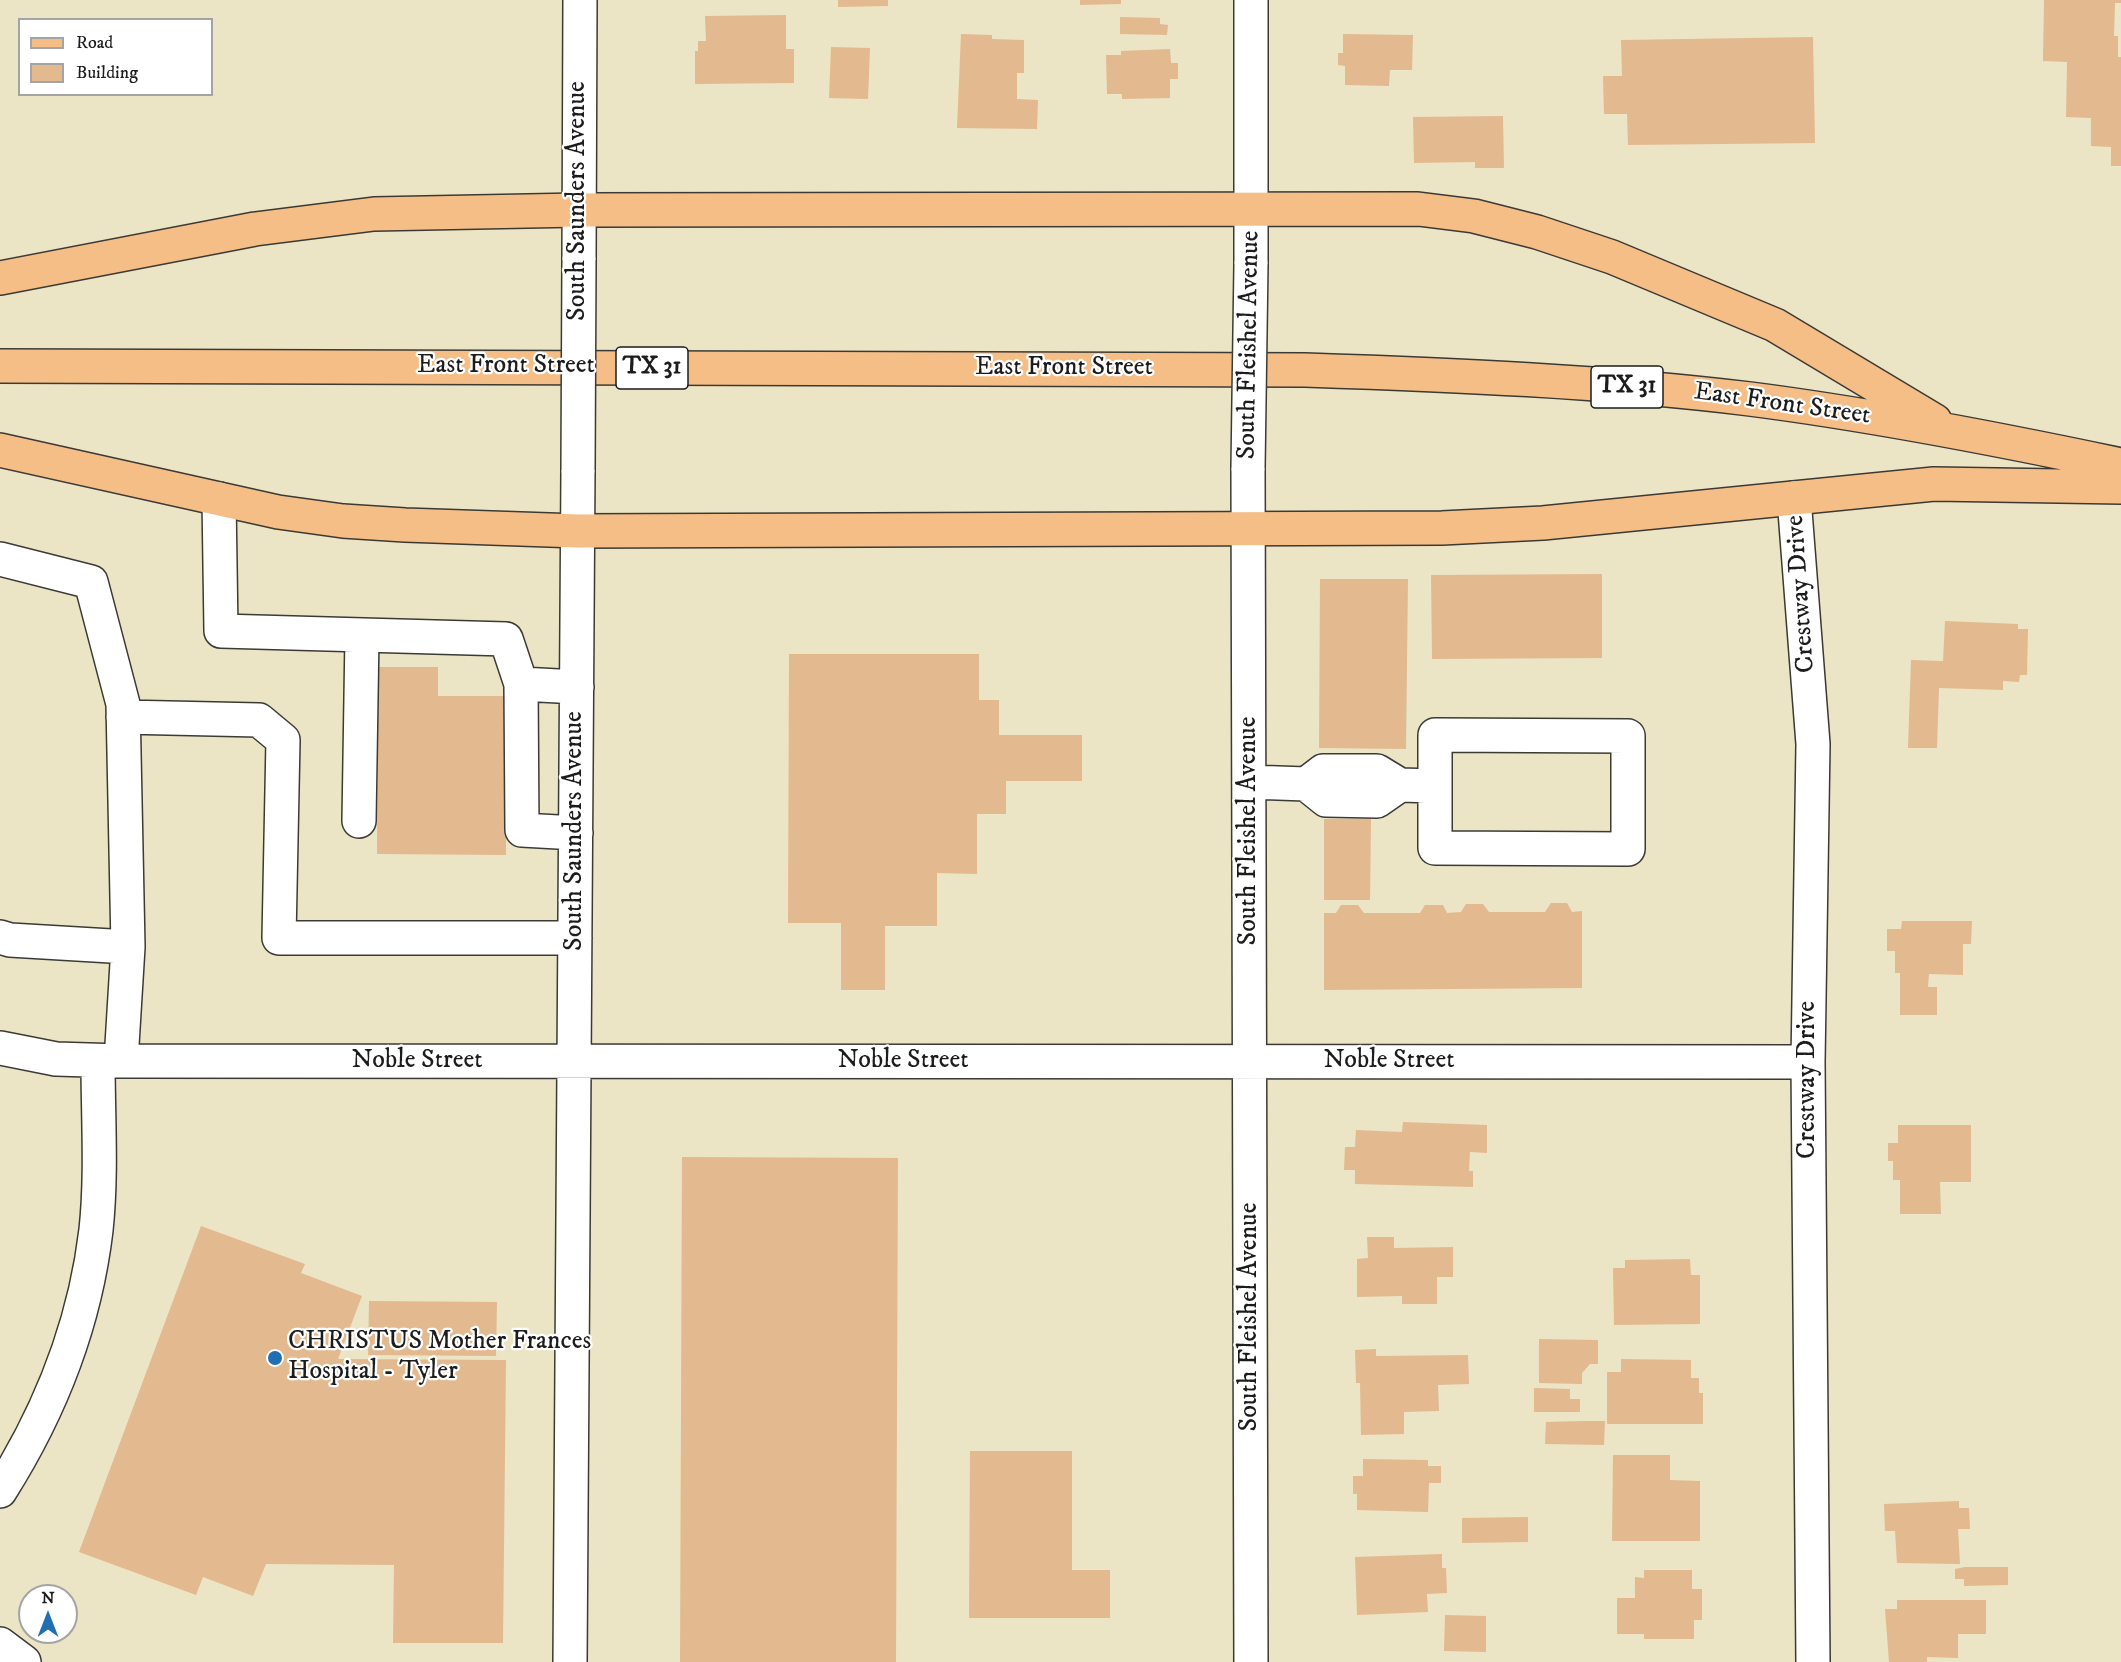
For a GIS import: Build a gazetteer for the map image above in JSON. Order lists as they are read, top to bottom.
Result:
{
  "streets": {
    "main road": ["East Front Street", "TX 31"],
    "street": [
      "South Saunders Avenue",
      "South Fleishel Avenue",
      "Crestway Drive",
      "Noble Street"
    ]
  },
  "crossings": [
    ["South Saunders Avenue", "Noble Street"],
    ["South Fleishel Avenue", "Noble Street"],
    ["Crestway Drive", "Noble Street"]
  ],
  "places": ["CHRISTUS Mother Frances Hospital - Tyler"],
  "legend": ["Road", "Building"],
  "north": "top"
}
